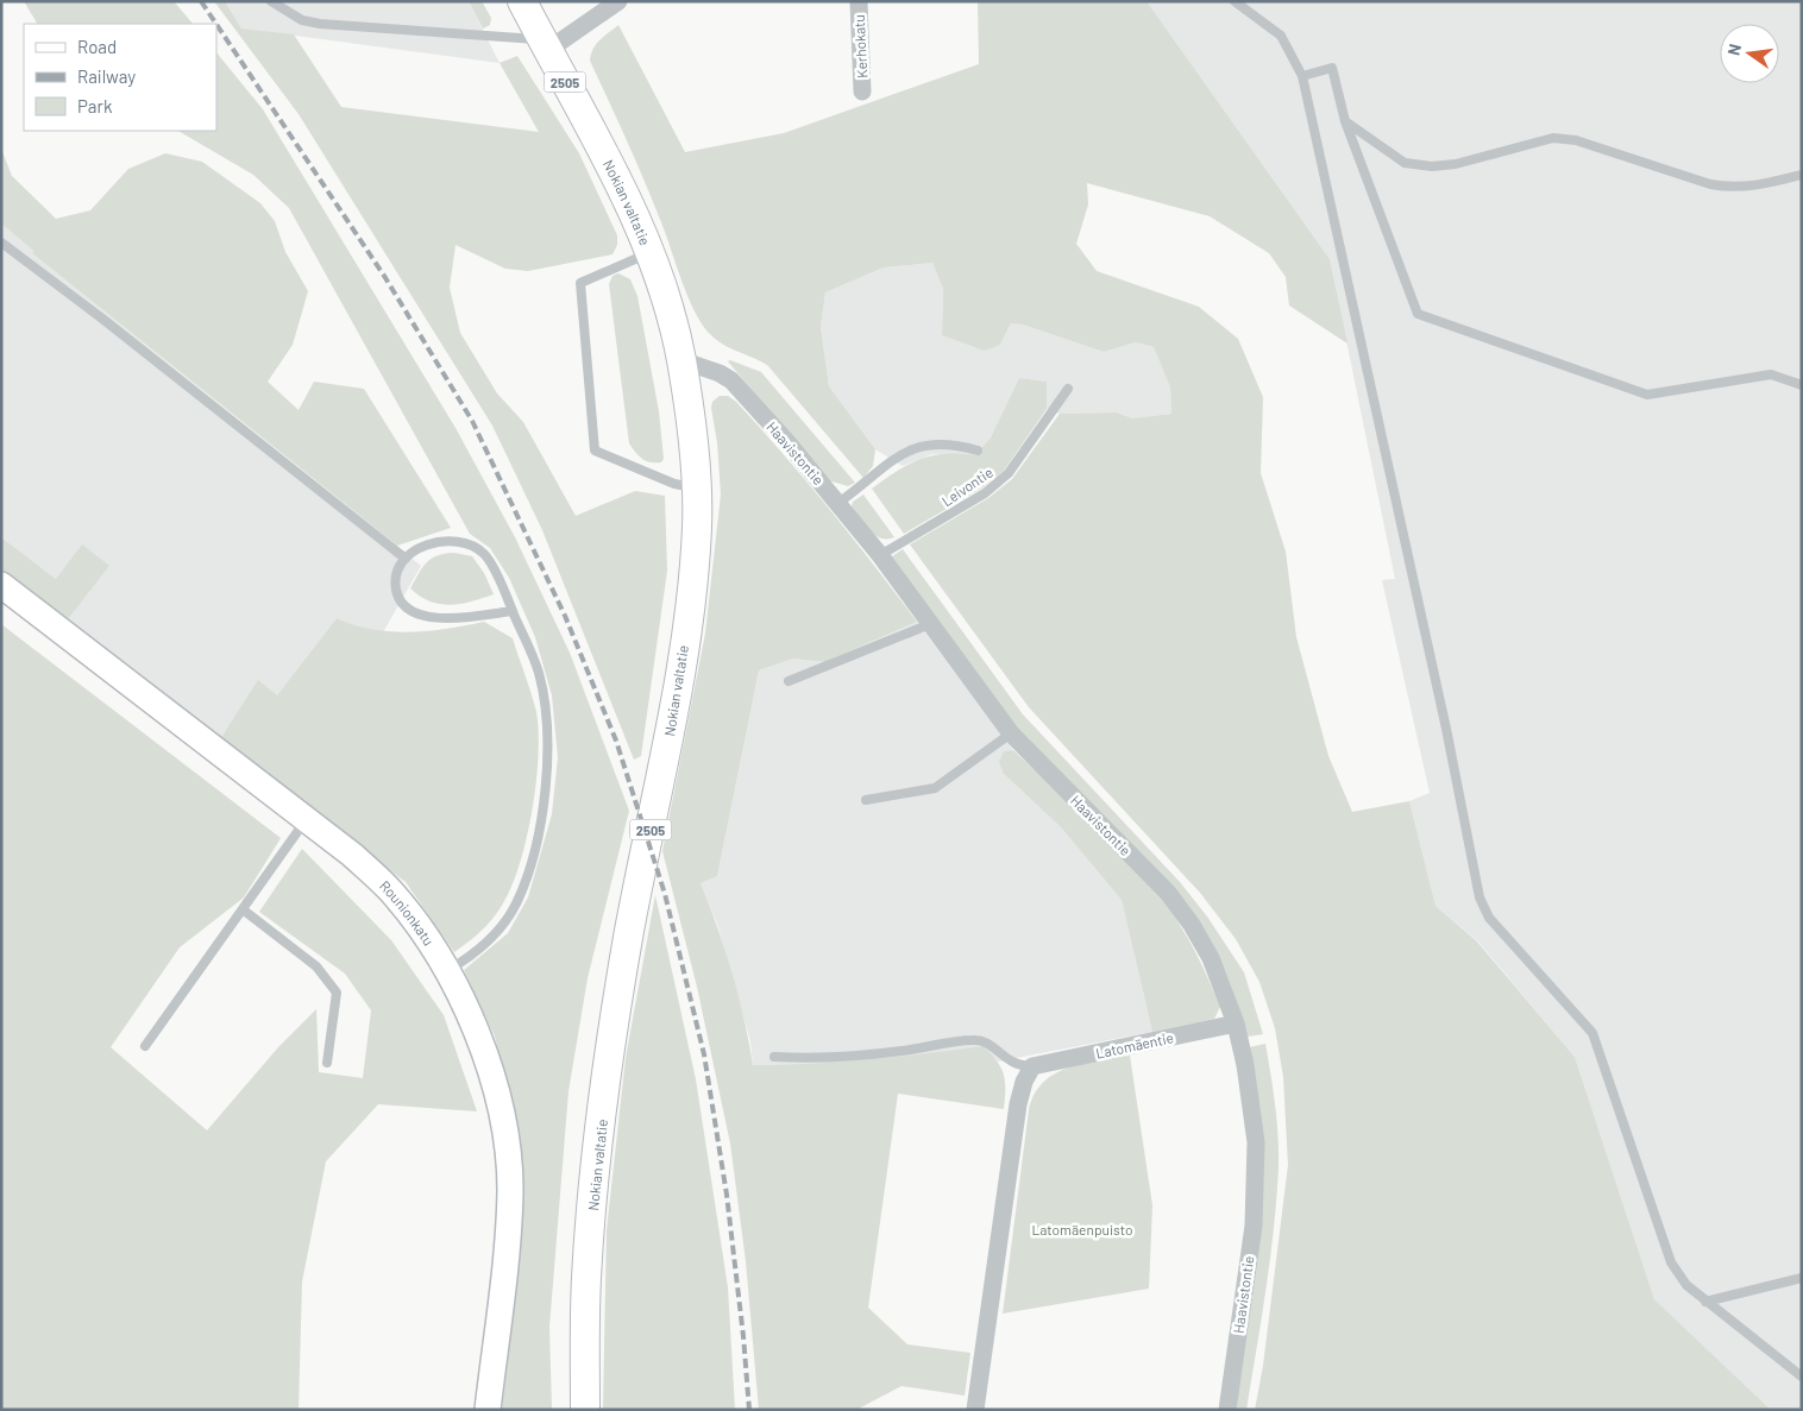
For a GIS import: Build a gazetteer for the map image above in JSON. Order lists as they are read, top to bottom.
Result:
{
  "streets": {
    "main road": ["2505", "Nokian valtatie", "Rounionkatu"],
    "street": ["Kerhokatu", "Haavistontie", "Latomäentie"],
    "lane": ["Leivontie"]
  },
  "crossings": [
    ["Nokian valtatie", "Haavistontie"],
    ["Haavistontie", "Leivontie"],
    ["Haavistontie", "Latomäentie"]
  ],
  "parks": ["Latomäenpuisto"],
  "legend": ["Road", "Railway", "Park"],
  "north": "left"
}
